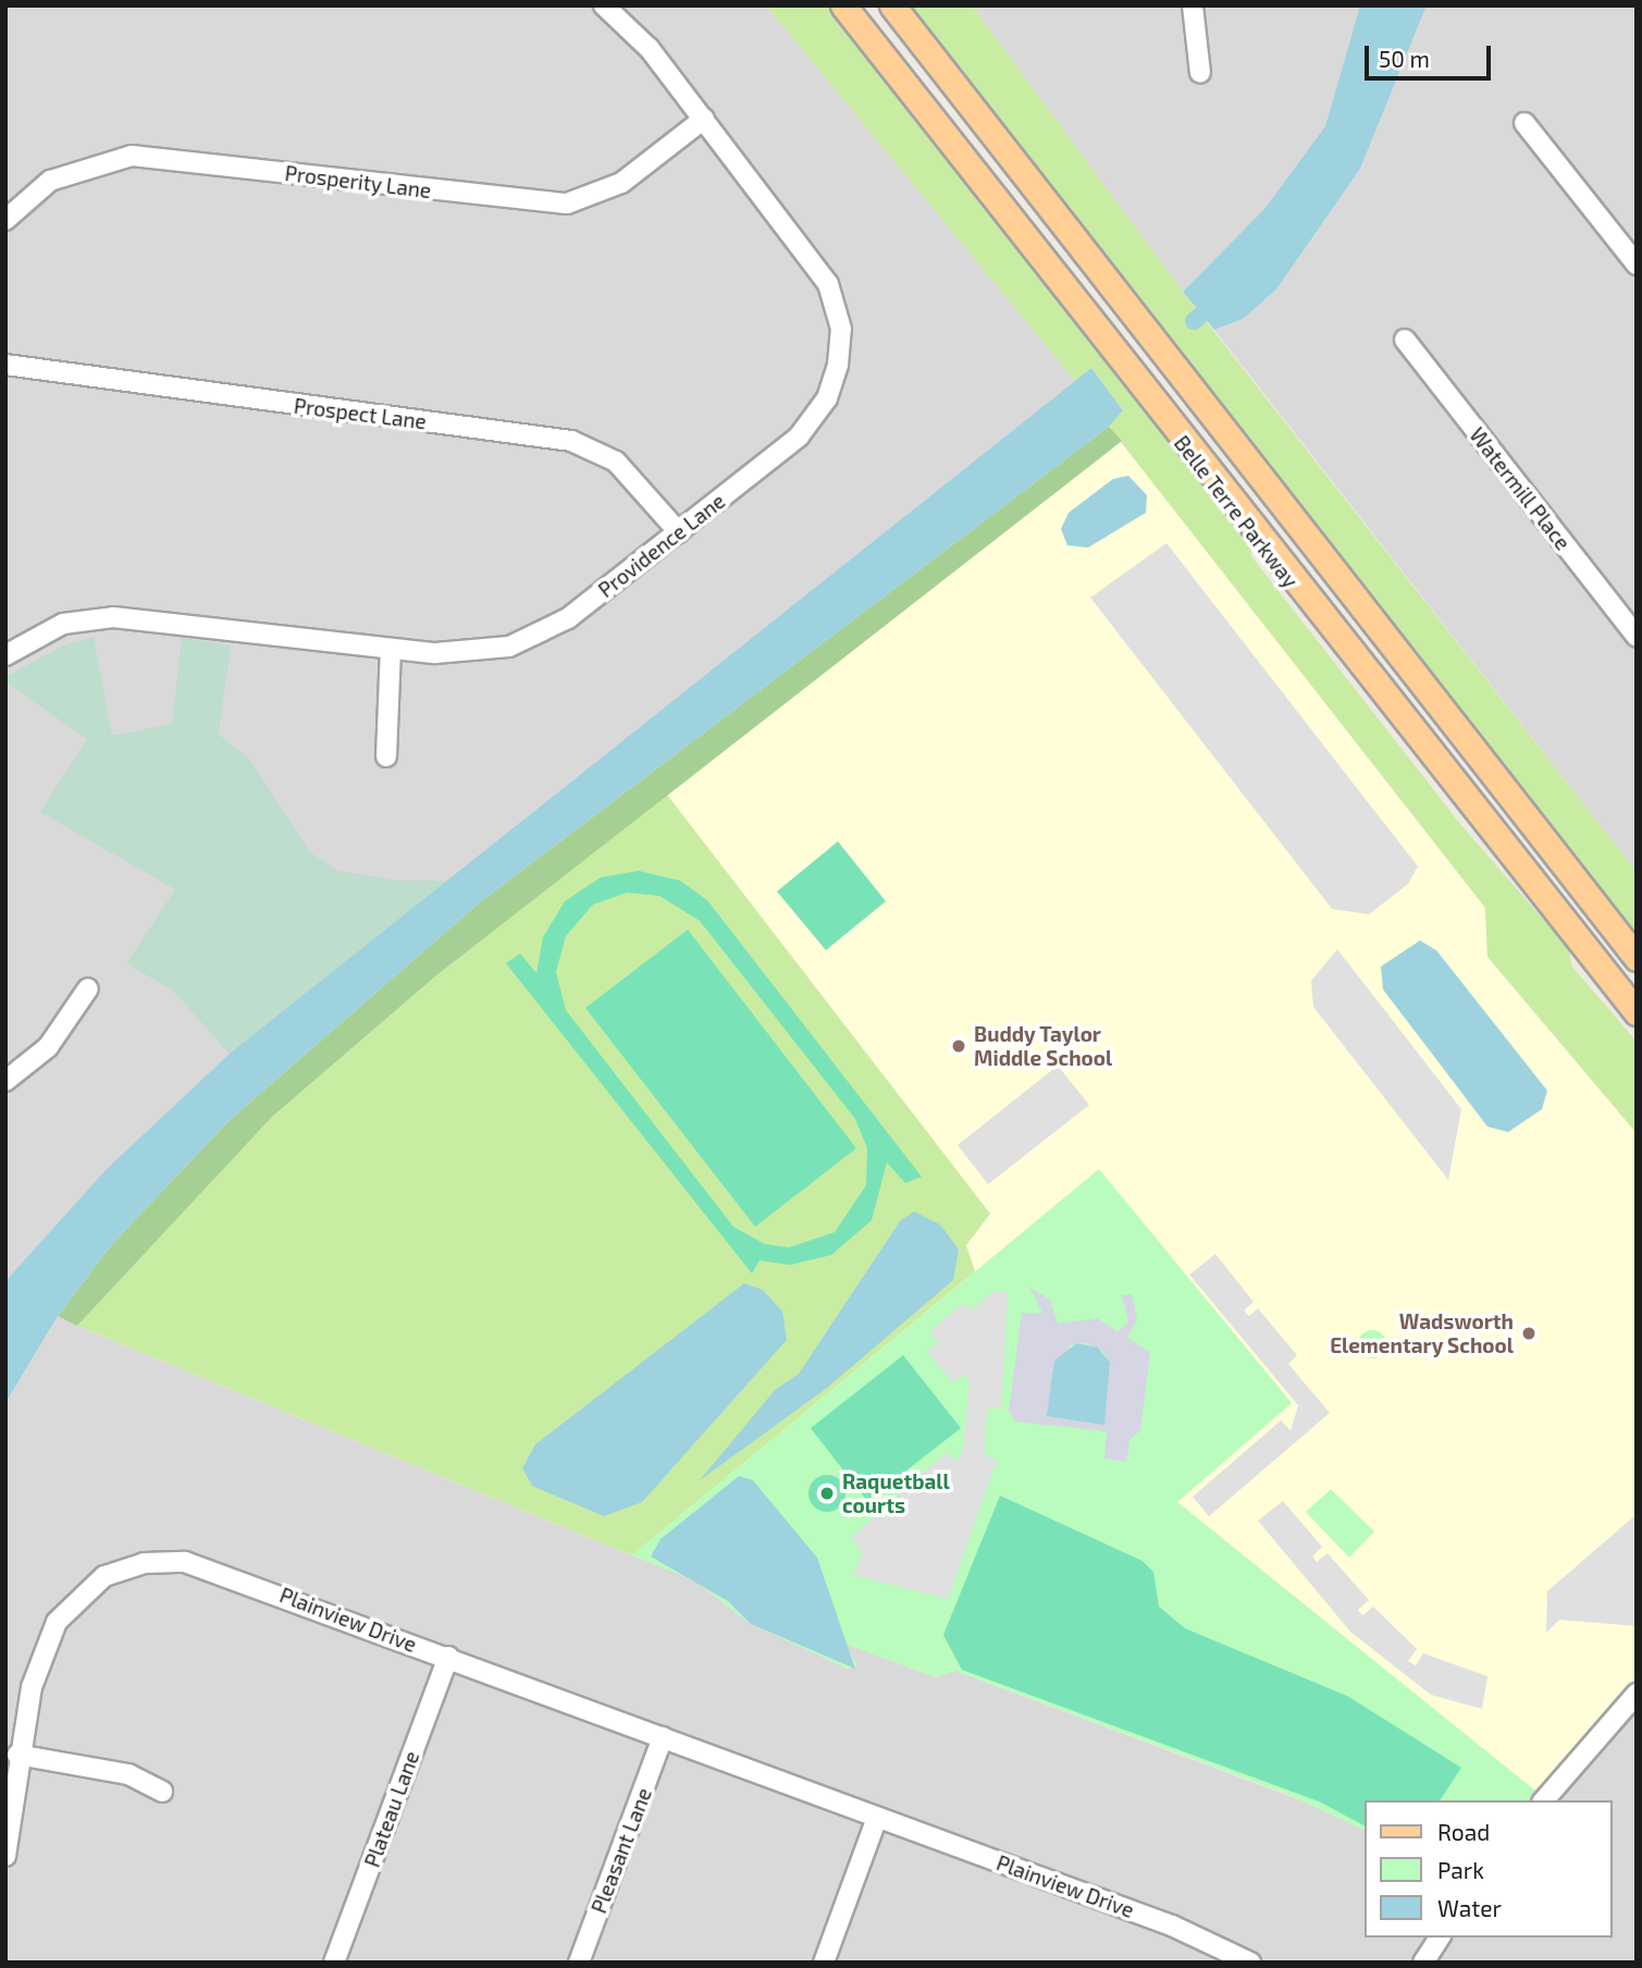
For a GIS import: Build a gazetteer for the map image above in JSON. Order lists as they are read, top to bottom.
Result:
{
  "streets": {
    "main road": ["Belle Terre Parkway"],
    "street": [
      "Prosperity Lane",
      "Prospect Lane",
      "Watermill Place",
      "Providence Lane",
      "Plainview Drive",
      "Plateau Lane",
      "Pleasant Lane"
    ]
  },
  "crossings": [
    ["Prosperity Lane", "Providence Lane"],
    ["Prospect Lane", "Providence Lane"],
    ["Plainview Drive", "Plateau Lane"],
    ["Plainview Drive", "Pleasant Lane"]
  ],
  "places": ["Buddy Taylor Middle School", "Wadsworth Elementary School", "Raquetball courts"],
  "legend": ["Road", "Park", "Water"],
  "scale_bar": "50 m"
}
